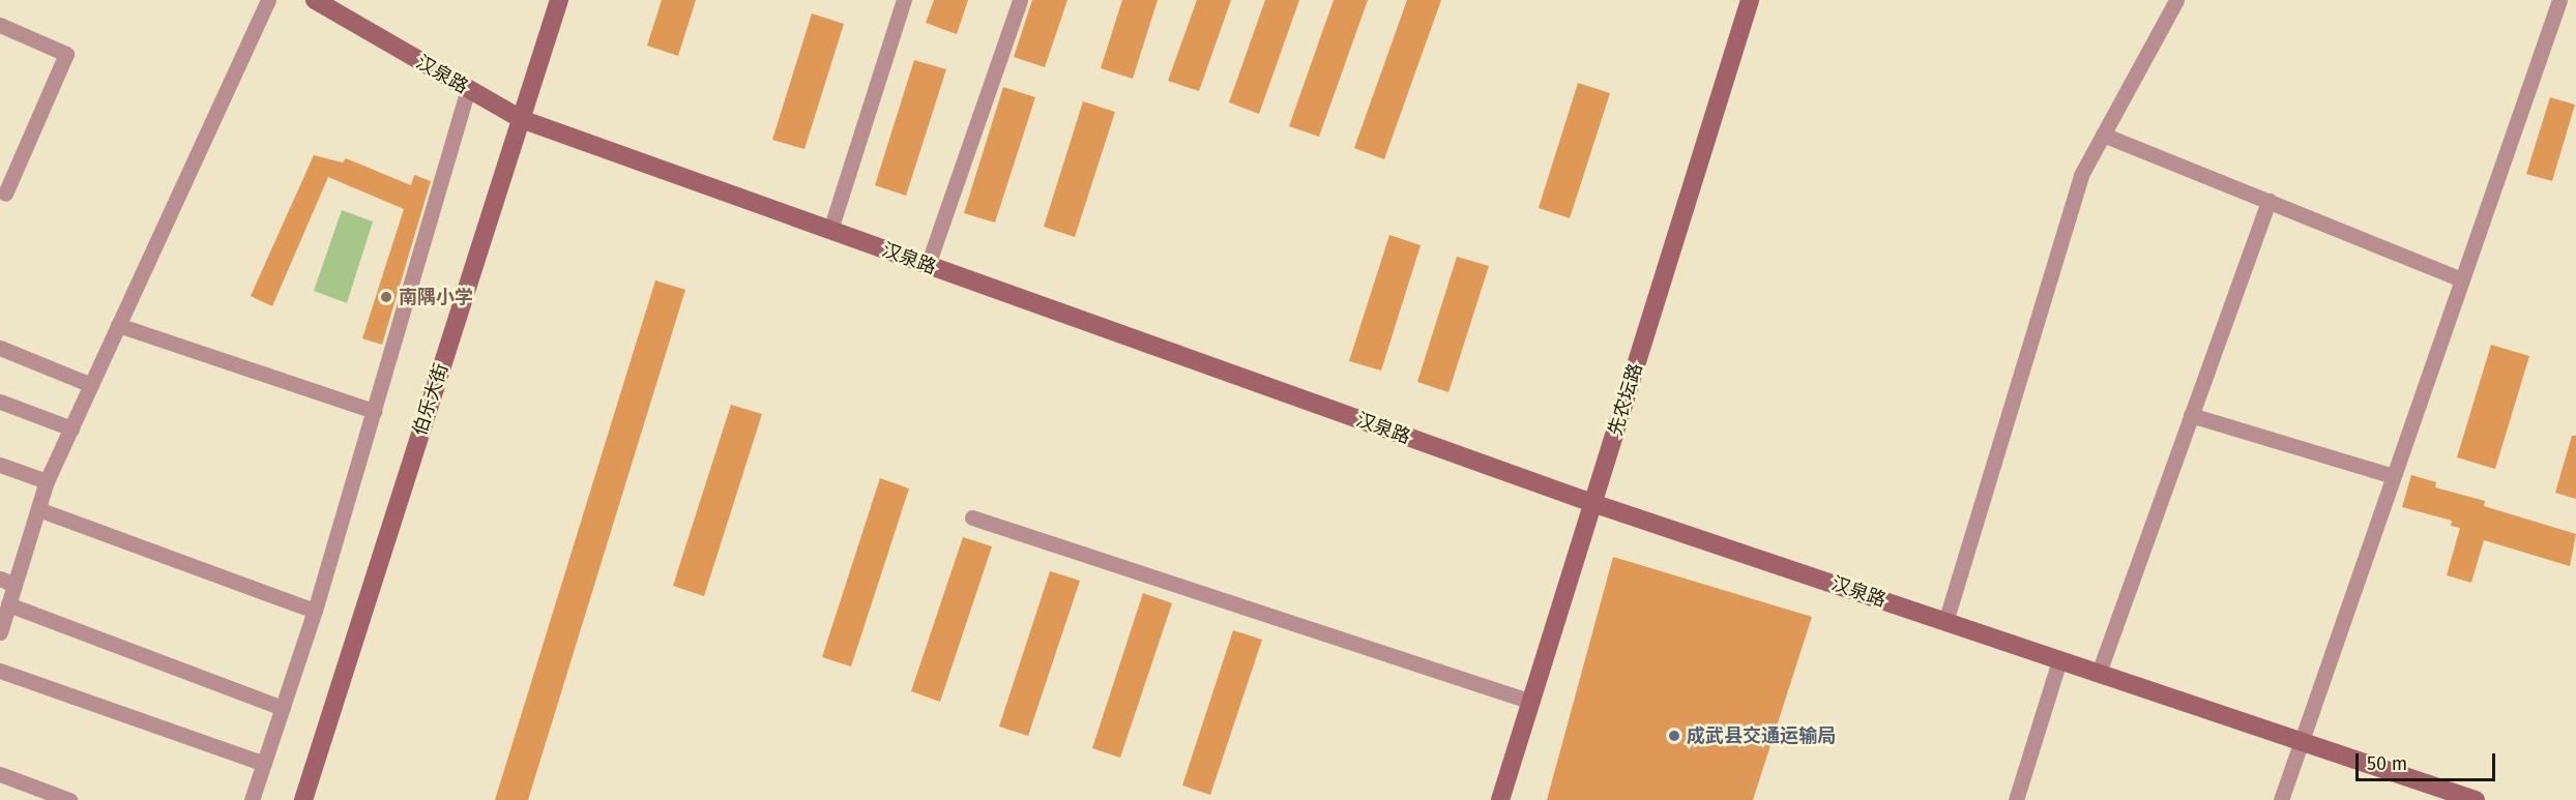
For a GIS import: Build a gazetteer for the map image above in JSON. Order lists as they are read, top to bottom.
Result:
{
  "streets": {
    "street": ["汉泉路", "伯乐大街", "先农坛路"]
  },
  "crossings": [
    ["汉泉路", "伯乐大街"],
    ["汉泉路", "先农坛路"]
  ],
  "places": ["南隅小学", "成武县交通运输局"],
  "scale_bar": "50 m"
}
